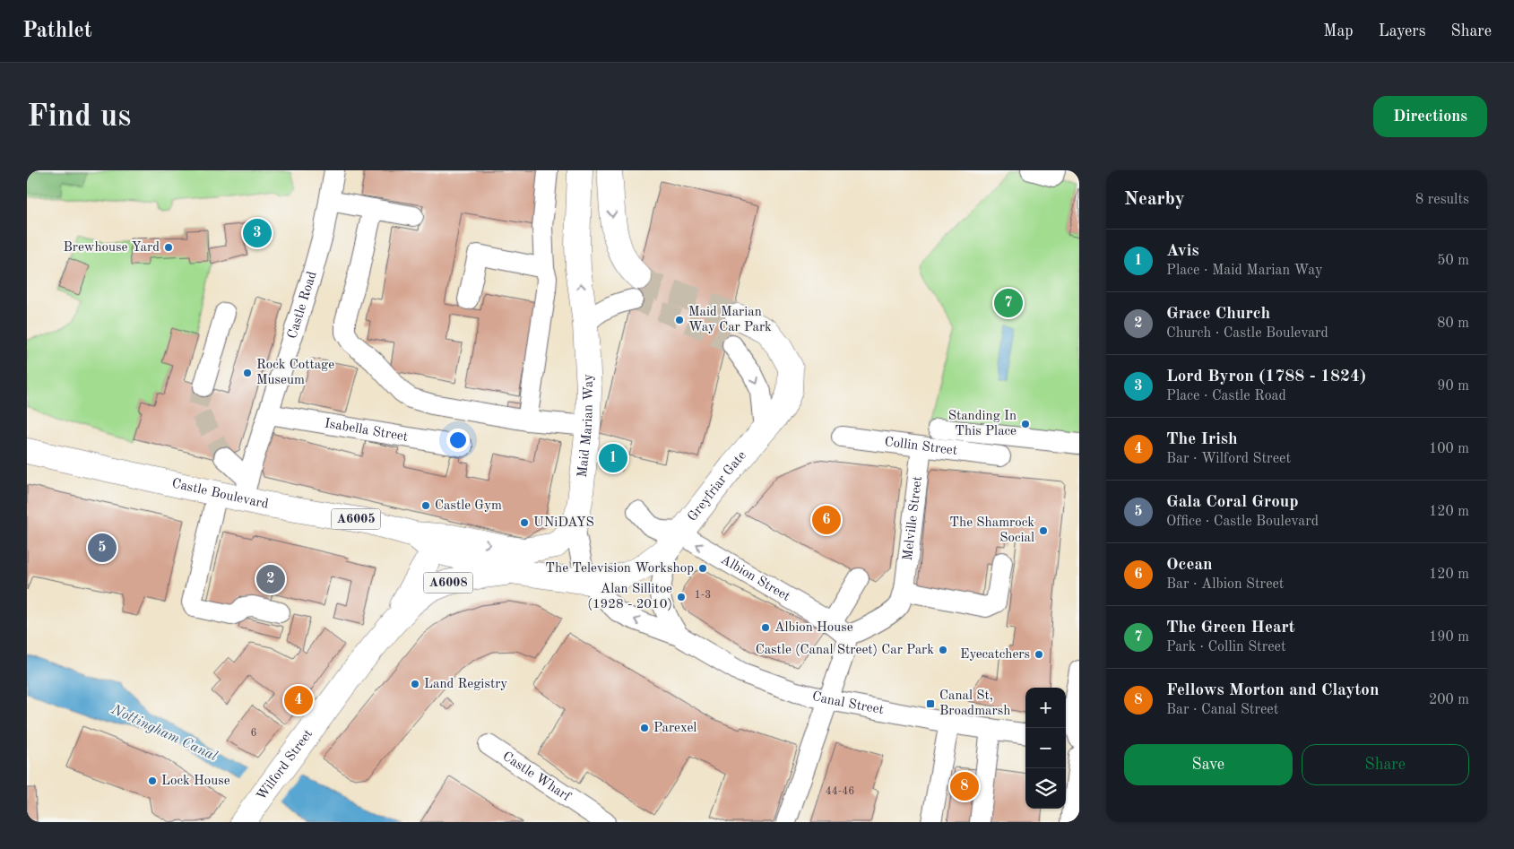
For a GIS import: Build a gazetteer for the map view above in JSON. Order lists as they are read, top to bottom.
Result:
{
  "streets": {
    "main road": [
      "Maid Marian Way",
      "Greyfriar Gate",
      "Castle Boulevard",
      "A6005",
      "A6008",
      "Wilford Street"
    ],
    "street": [
      "Castle Road",
      "Isabella Street",
      "Collin Street",
      "Melville Street",
      "Albion Street",
      "Canal Street",
      "Castle Wharf"
    ]
  },
  "crossings": [
    ["Castle Road", "Isabella Street"],
    ["Castle Road", "Castle Boulevard"],
    ["Maid Marian Way", "Greyfriar Gate"],
    ["Maid Marian Way", "Castle Boulevard"],
    ["Maid Marian Way", "Canal Street"],
    ["Collin Street", "Melville Street"],
    ["Greyfriar Gate", "Castle Boulevard"],
    ["Greyfriar Gate", "Albion Street"],
    ["Greyfriar Gate", "Canal Street"],
    ["Castle Boulevard", "Canal Street"],
    ["Castle Boulevard", "Wilford Street"],
    ["Melville Street", "Albion Street"]
  ],
  "one_way": ["Albion Street"],
  "water": ["Nottingham Canal"],
  "places": {
    "other": [
      "Brewhouse Yard",
      "Maid Marian Way Car Park",
      "Rock Cottage Museum",
      "Standing In This Place",
      "Castle Gym",
      "UNiDAYS",
      "The Shamrock Social",
      "The Television Workshop",
      "Alan Sillitoe (1928 - 2010)",
      "Albion House",
      "Castle (Canal Street) Car Park",
      "Eyecatchers",
      "Land Registry",
      "Parexel",
      "Lock House"
    ],
    "transit": ["Canal St, Broadmarsh"]
  },
  "house_numbers": ["1-3", "6", "44-46"],
  "page": {
    "header": "Pathlet",
    "nav": ["Map", "Layers", "Share"],
    "buttons": [
      "Directions",
      ["Save", "Share"]
    ],
    "title": "Find us",
    "heading": ["Nearby", "8 results"],
    "pins": [
      "3",
      "7",
      "1",
      "6",
      "5",
      "2",
      "4",
      "8"
    ],
    "list": [
      {
        "mark": "1",
        "name": "Avis",
        "note": "Place · Maid Marian Way",
        "value": "50 m"
      },
      {
        "mark": "2",
        "name": "Grace Church",
        "note": "Church · Castle Boulevard",
        "value": "80 m"
      },
      {
        "mark": "3",
        "name": "Lord Byron (1788 - 1824)",
        "note": "Place · Castle Road",
        "value": "90 m"
      },
      {
        "mark": "4",
        "name": "The Irish",
        "note": "Bar · Wilford Street",
        "value": "100 m"
      },
      {
        "mark": "5",
        "name": "Gala Coral Group",
        "note": "Office · Castle Boulevard",
        "value": "120 m"
      },
      {
        "mark": "6",
        "name": "Ocean",
        "note": "Bar · Albion Street",
        "value": "120 m"
      },
      {
        "mark": "7",
        "name": "The Green Heart",
        "note": "Park · Collin Street",
        "value": "190 m"
      },
      {
        "mark": "8",
        "name": "Fellows Morton and Clayton",
        "note": "Bar · Canal Street",
        "value": "200 m"
      }
    ],
    "map_buttons": ["+", "−"]
  }
}
